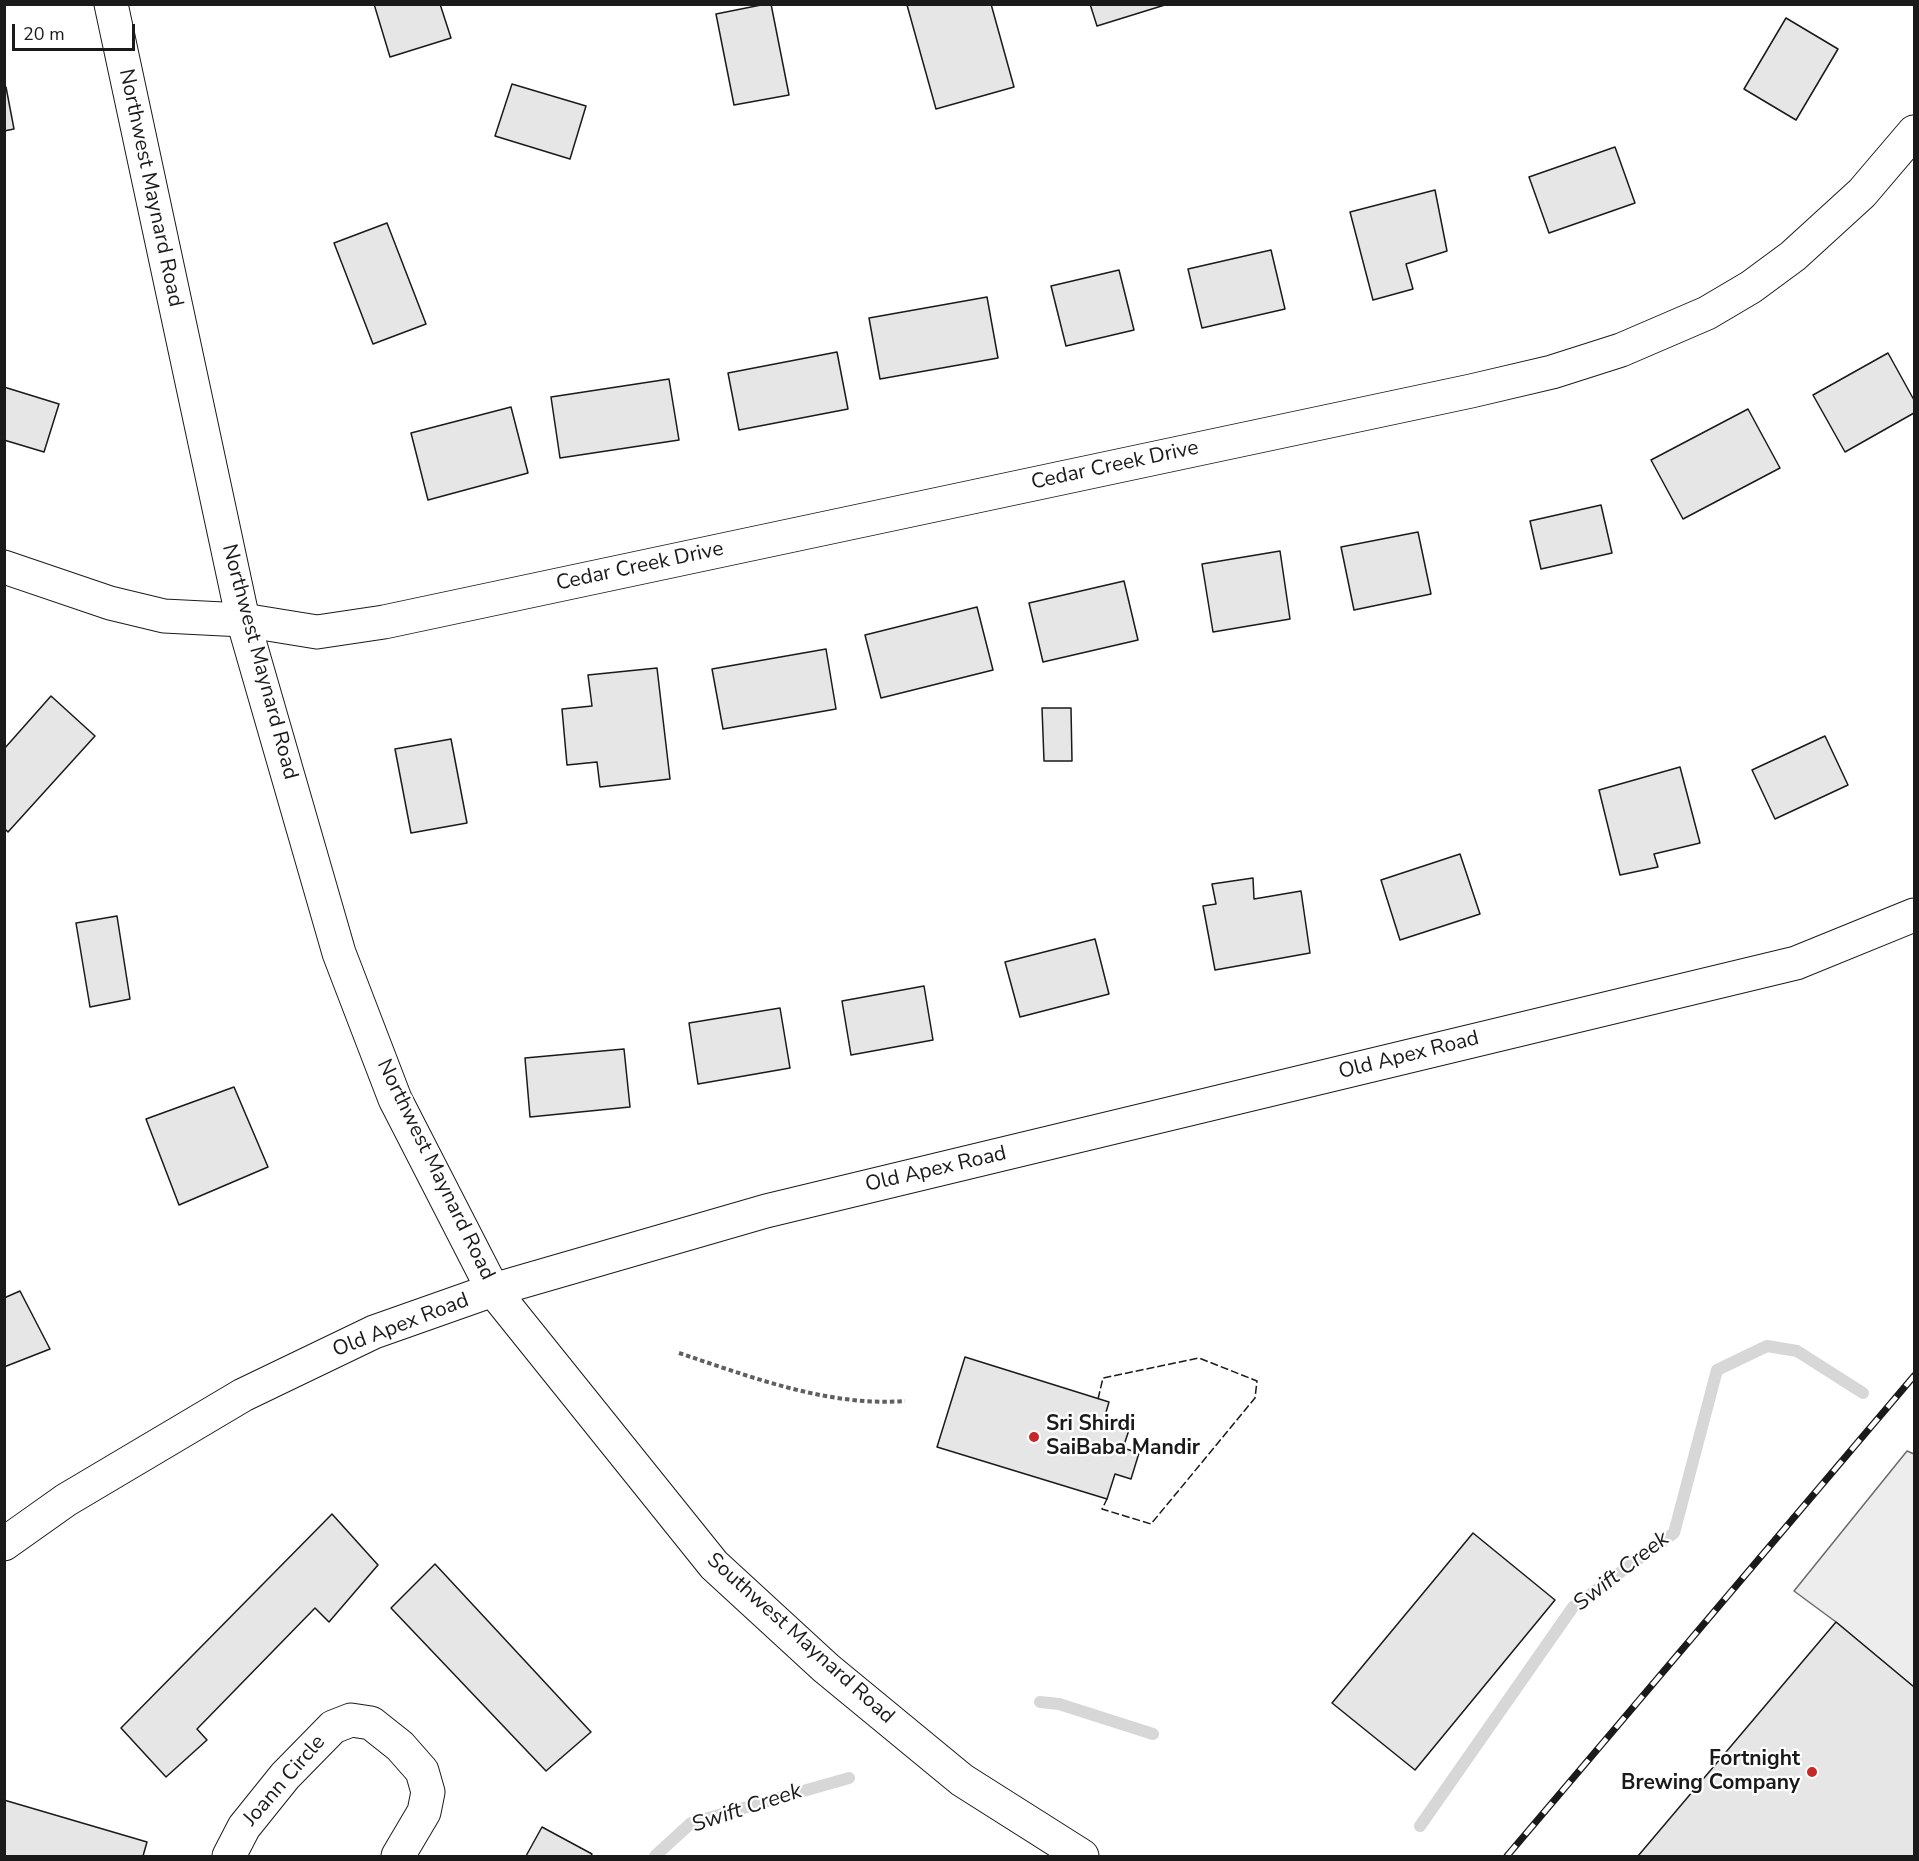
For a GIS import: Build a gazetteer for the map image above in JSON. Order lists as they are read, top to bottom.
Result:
{
  "streets": {
    "main road": [
      "Northwest Maynard Road",
      "Cedar Creek Drive",
      "Old Apex Road",
      "Southwest Maynard Road",
      "Joann Circle"
    ]
  },
  "crossings": [
    ["Northwest Maynard Road", "Cedar Creek Drive"],
    ["Northwest Maynard Road", "Old Apex Road"],
    ["Northwest Maynard Road", "Southwest Maynard Road"],
    ["Old Apex Road", "Southwest Maynard Road"]
  ],
  "water": ["Swift Creek"],
  "places": ["Sri Shirdi SaiBaba Mandir", "Fortnight Brewing Company"],
  "scale_bar": "20 m"
}
